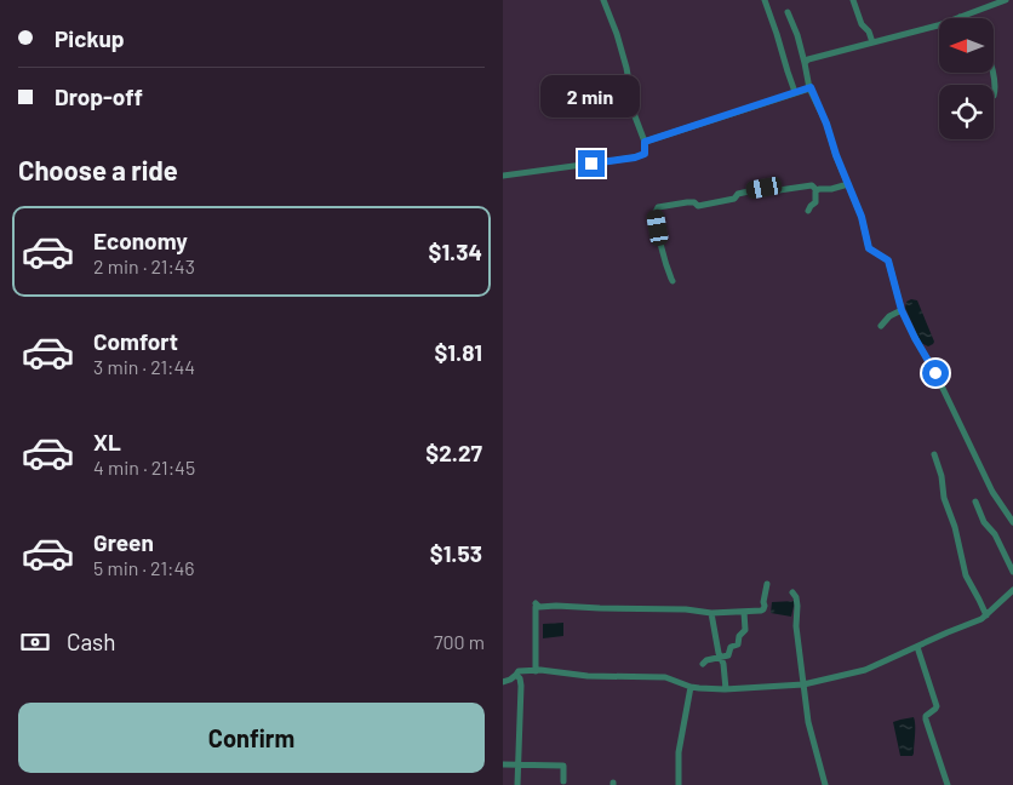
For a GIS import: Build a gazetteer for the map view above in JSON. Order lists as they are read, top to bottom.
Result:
{
  "north": "left",
  "page": {
    "banner": ["Pickup", "Drop-off"],
    "bubble": "2 min",
    "heading": "Choose a ride",
    "list": [
      {
        "name": "Economy",
        "note": "2 min · 21:43",
        "value": "$1.34"
      },
      {
        "name": "Comfort",
        "note": "3 min · 21:44",
        "value": "$1.81"
      },
      {
        "name": "XL",
        "note": "4 min · 21:45",
        "value": "$2.27"
      },
      {
        "name": "Green",
        "note": "5 min · 21:46",
        "value": "$1.53"
      }
    ],
    "pay": ["Cash", "700 m"],
    "buttons": "Confirm"
  }
}
